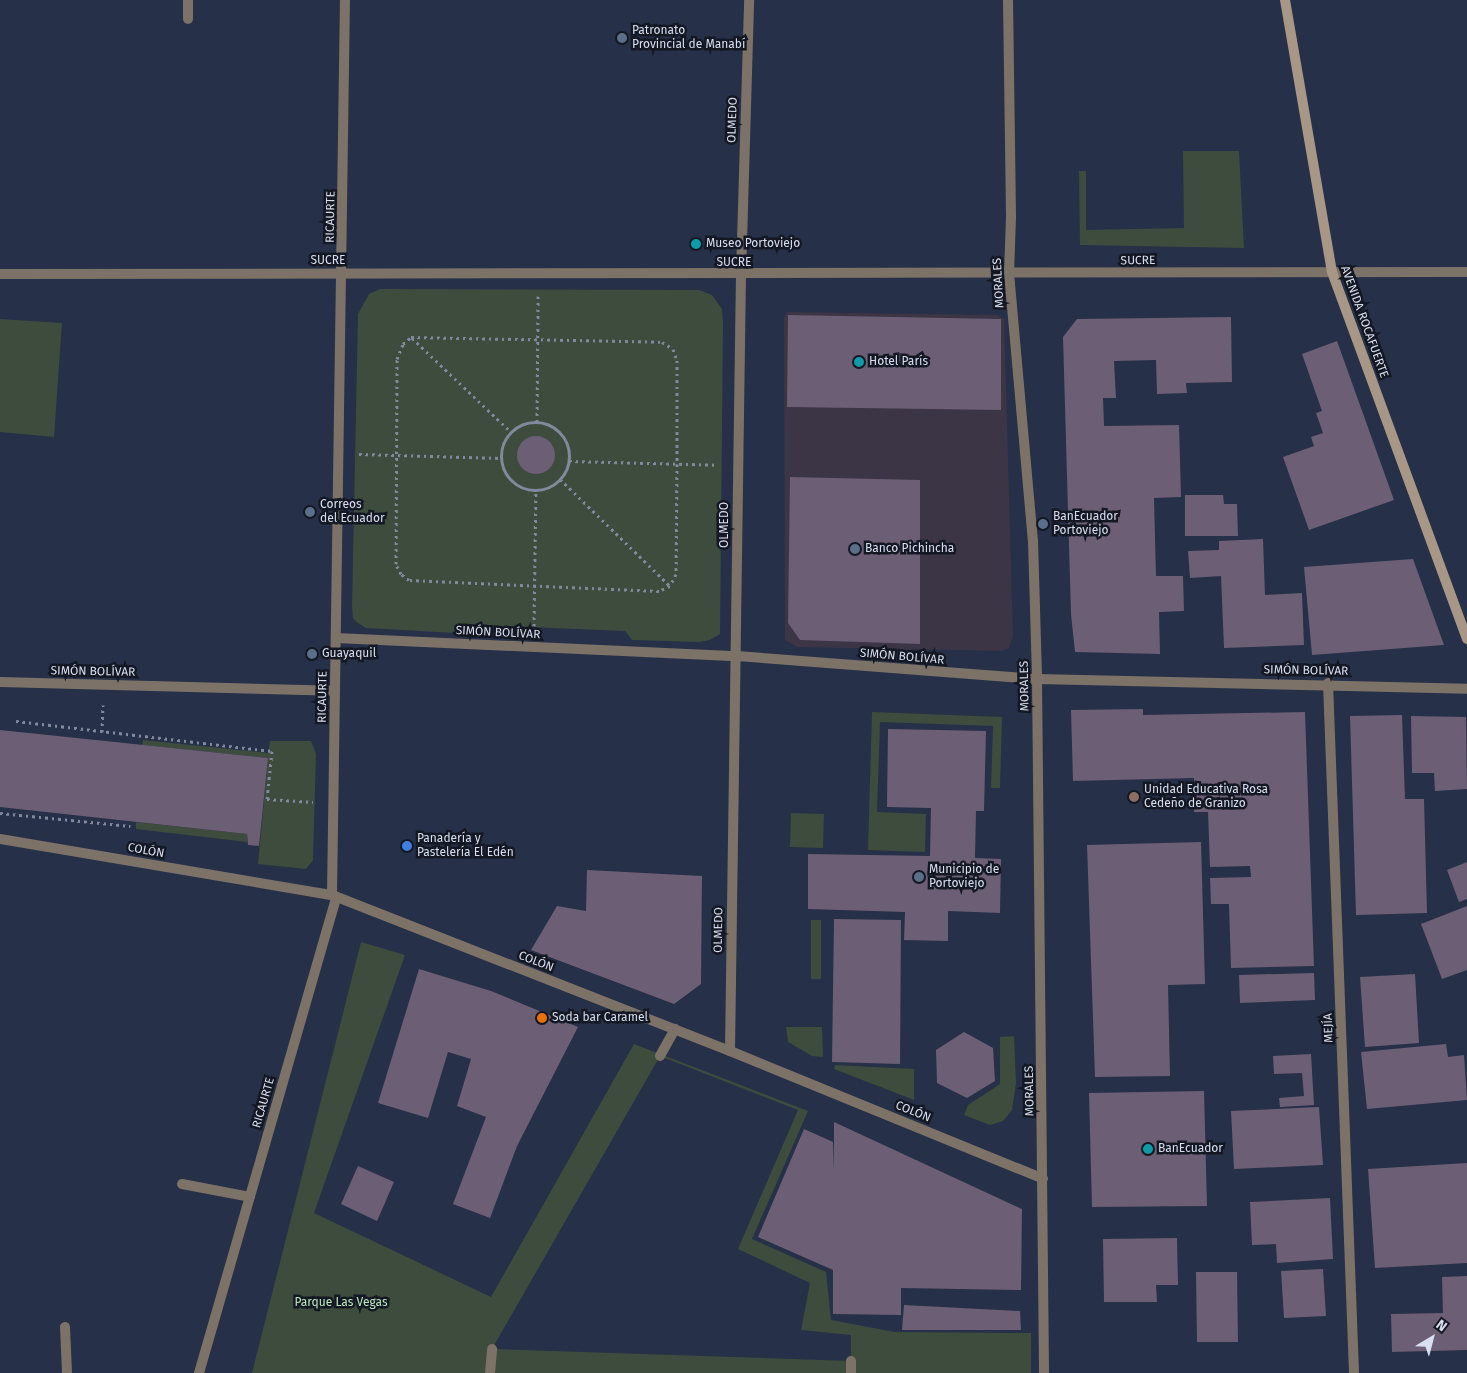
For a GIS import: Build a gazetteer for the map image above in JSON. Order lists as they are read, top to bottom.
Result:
{
  "streets": {
    "street": [
      "OLMEDO",
      "RICAURTE",
      "SUCRE",
      "MORALES",
      "AVENIDA ROCAFUERTE",
      "SIMÓN BOLÍVAR",
      "COLÓN",
      "MEJÍA"
    ]
  },
  "crossings": [
    ["OLMEDO", "SUCRE"],
    ["OLMEDO", "SIMÓN BOLÍVAR"],
    ["OLMEDO", "COLÓN"],
    ["RICAURTE", "SUCRE"],
    ["RICAURTE", "SIMÓN BOLÍVAR"],
    ["RICAURTE", "COLÓN"],
    ["SUCRE", "MORALES"],
    ["SUCRE", "AVENIDA ROCAFUERTE"],
    ["MORALES", "SIMÓN BOLÍVAR"],
    ["MORALES", "COLÓN"],
    ["SIMÓN BOLÍVAR", "MEJÍA"]
  ],
  "parks": ["Parque Las Vegas"],
  "places": [
    "Patronato Provincial de Manabí",
    "Museo Portoviejo",
    "Hotel París",
    "Correos del Ecuador",
    "BanEcuador Portoviejo",
    "Banco Pichincha",
    "Guayaquil",
    "Unidad Educativa Rosa Cedeño de Granizo",
    "Panadería y Pastelería El Edén",
    "Municipio de Portoviejo",
    "Soda bar Caramel",
    "BanEcuador"
  ],
  "north": "top right"
}
